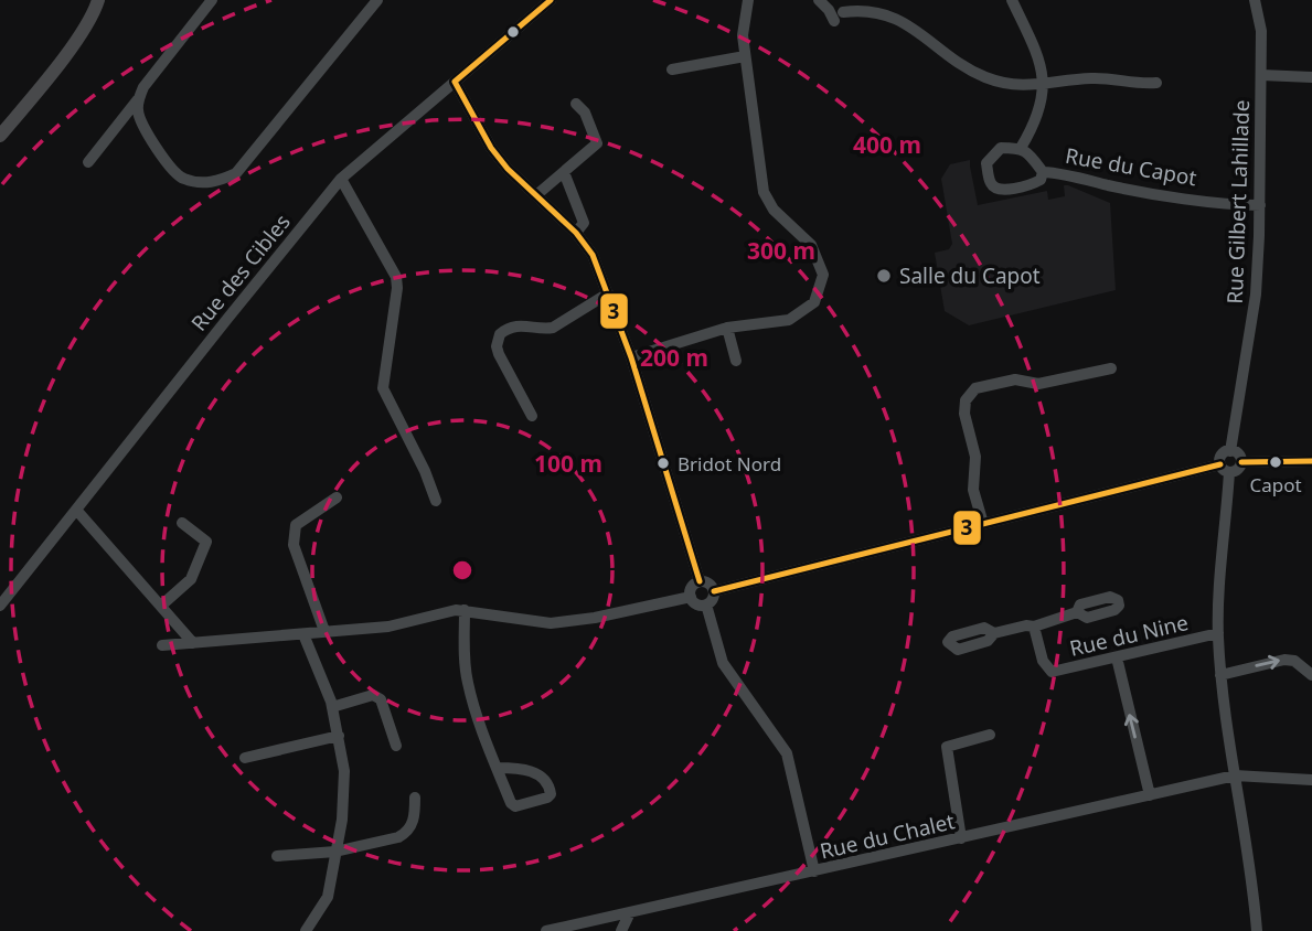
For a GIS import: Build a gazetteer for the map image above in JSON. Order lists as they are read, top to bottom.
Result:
{
  "streets": {
    "street": [
      "Rue du Capot",
      "Rue Gilbert Lahillade",
      "Rue des Cibles",
      "Rue du Nine",
      "Rue du Chalet"
    ]
  },
  "crossings": [
    ["Rue du Capot", "Rue Gilbert Lahillade"]
  ],
  "places": ["Salle du Capot", "Capot", "Bridot Nord"],
  "lines": ["transit line 3"],
  "rings": [
    "400 m",
    "300 m",
    "200 m",
    "100 m"
  ]
}
